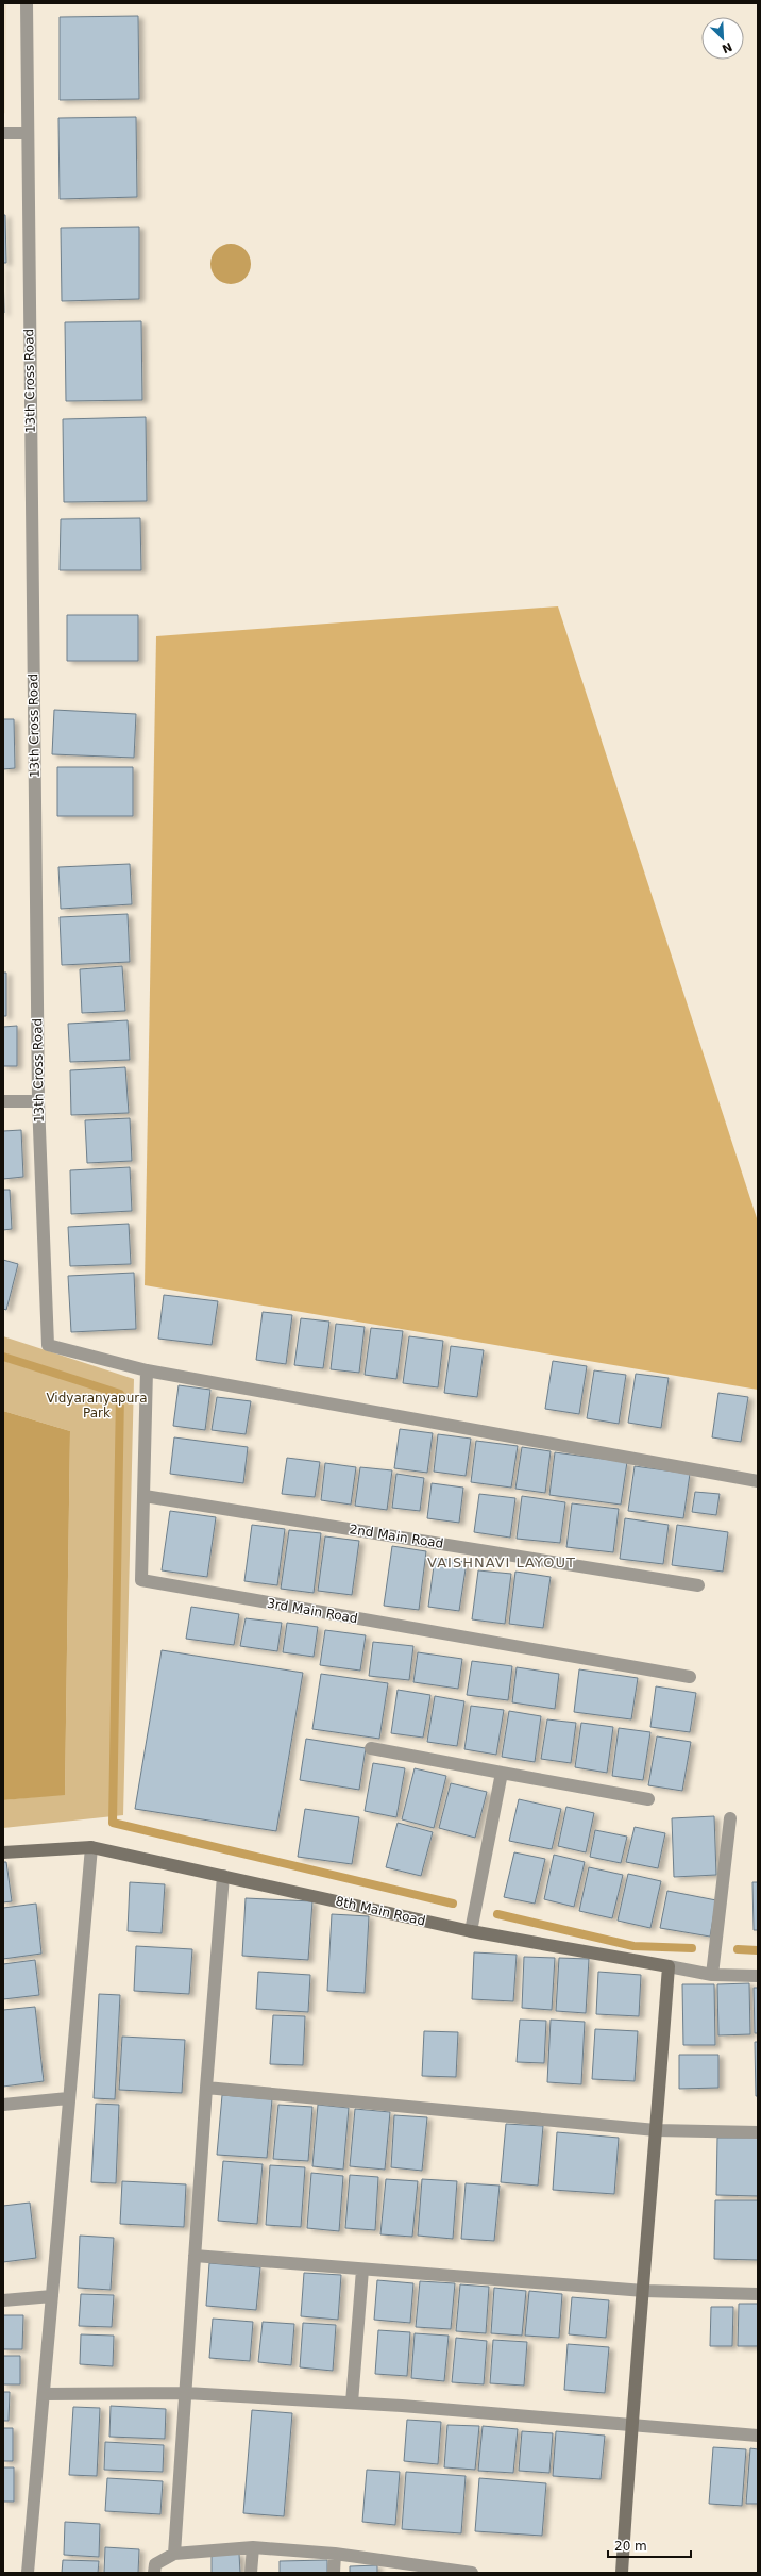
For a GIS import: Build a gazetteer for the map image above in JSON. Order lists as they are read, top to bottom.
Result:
{
  "streets": {
    "street": [
      "13th Cross Road",
      "2nd Main Road",
      "3rd Main Road",
      "8th Main Road"
    ]
  },
  "crossings": [
    ["13th Cross Road", "3rd Main Road"],
    ["2nd Main Road", "3rd Main Road"]
  ],
  "districts": ["VAISHNAVI LAYOUT"],
  "parks": ["Vidyaranyapura Park"],
  "scale_bar": "20 m",
  "north": "bottom right"
}
